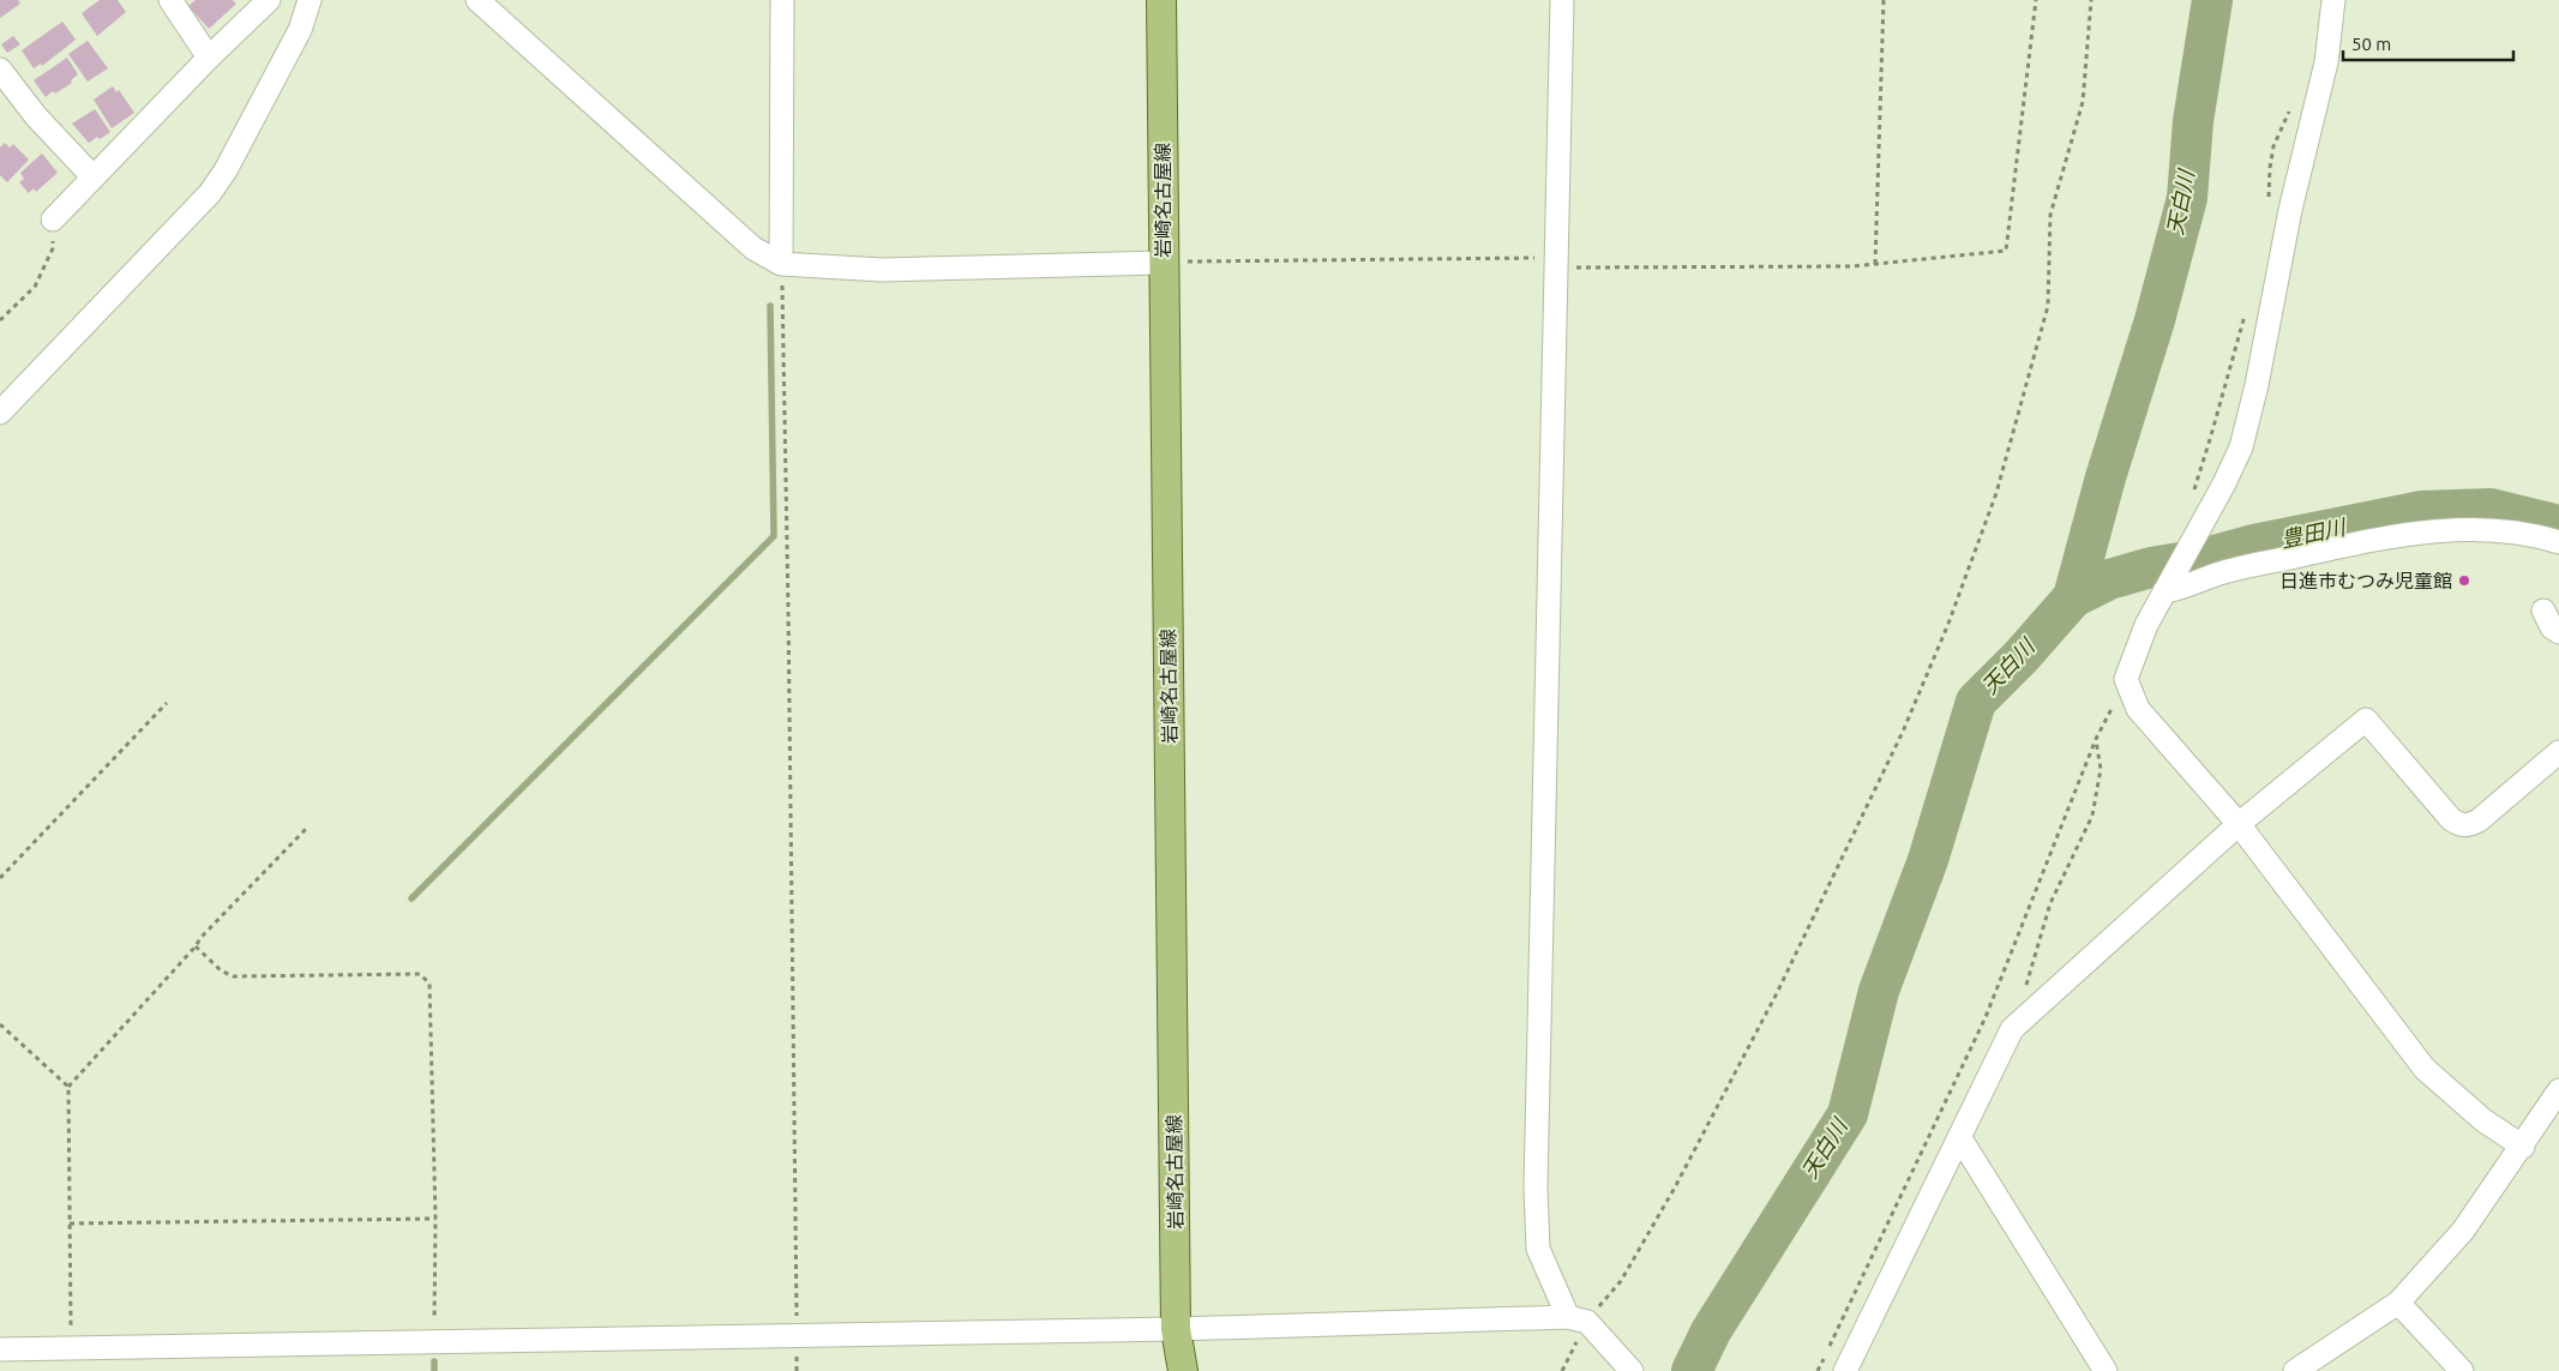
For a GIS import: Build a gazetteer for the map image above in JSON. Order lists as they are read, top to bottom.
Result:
{
  "streets": {
    "main road": ["岩崎名古屋線"]
  },
  "water": ["天白川", "豊田川"],
  "places": ["日進市むつみ児童館"],
  "scale_bar": "50 m"
}
